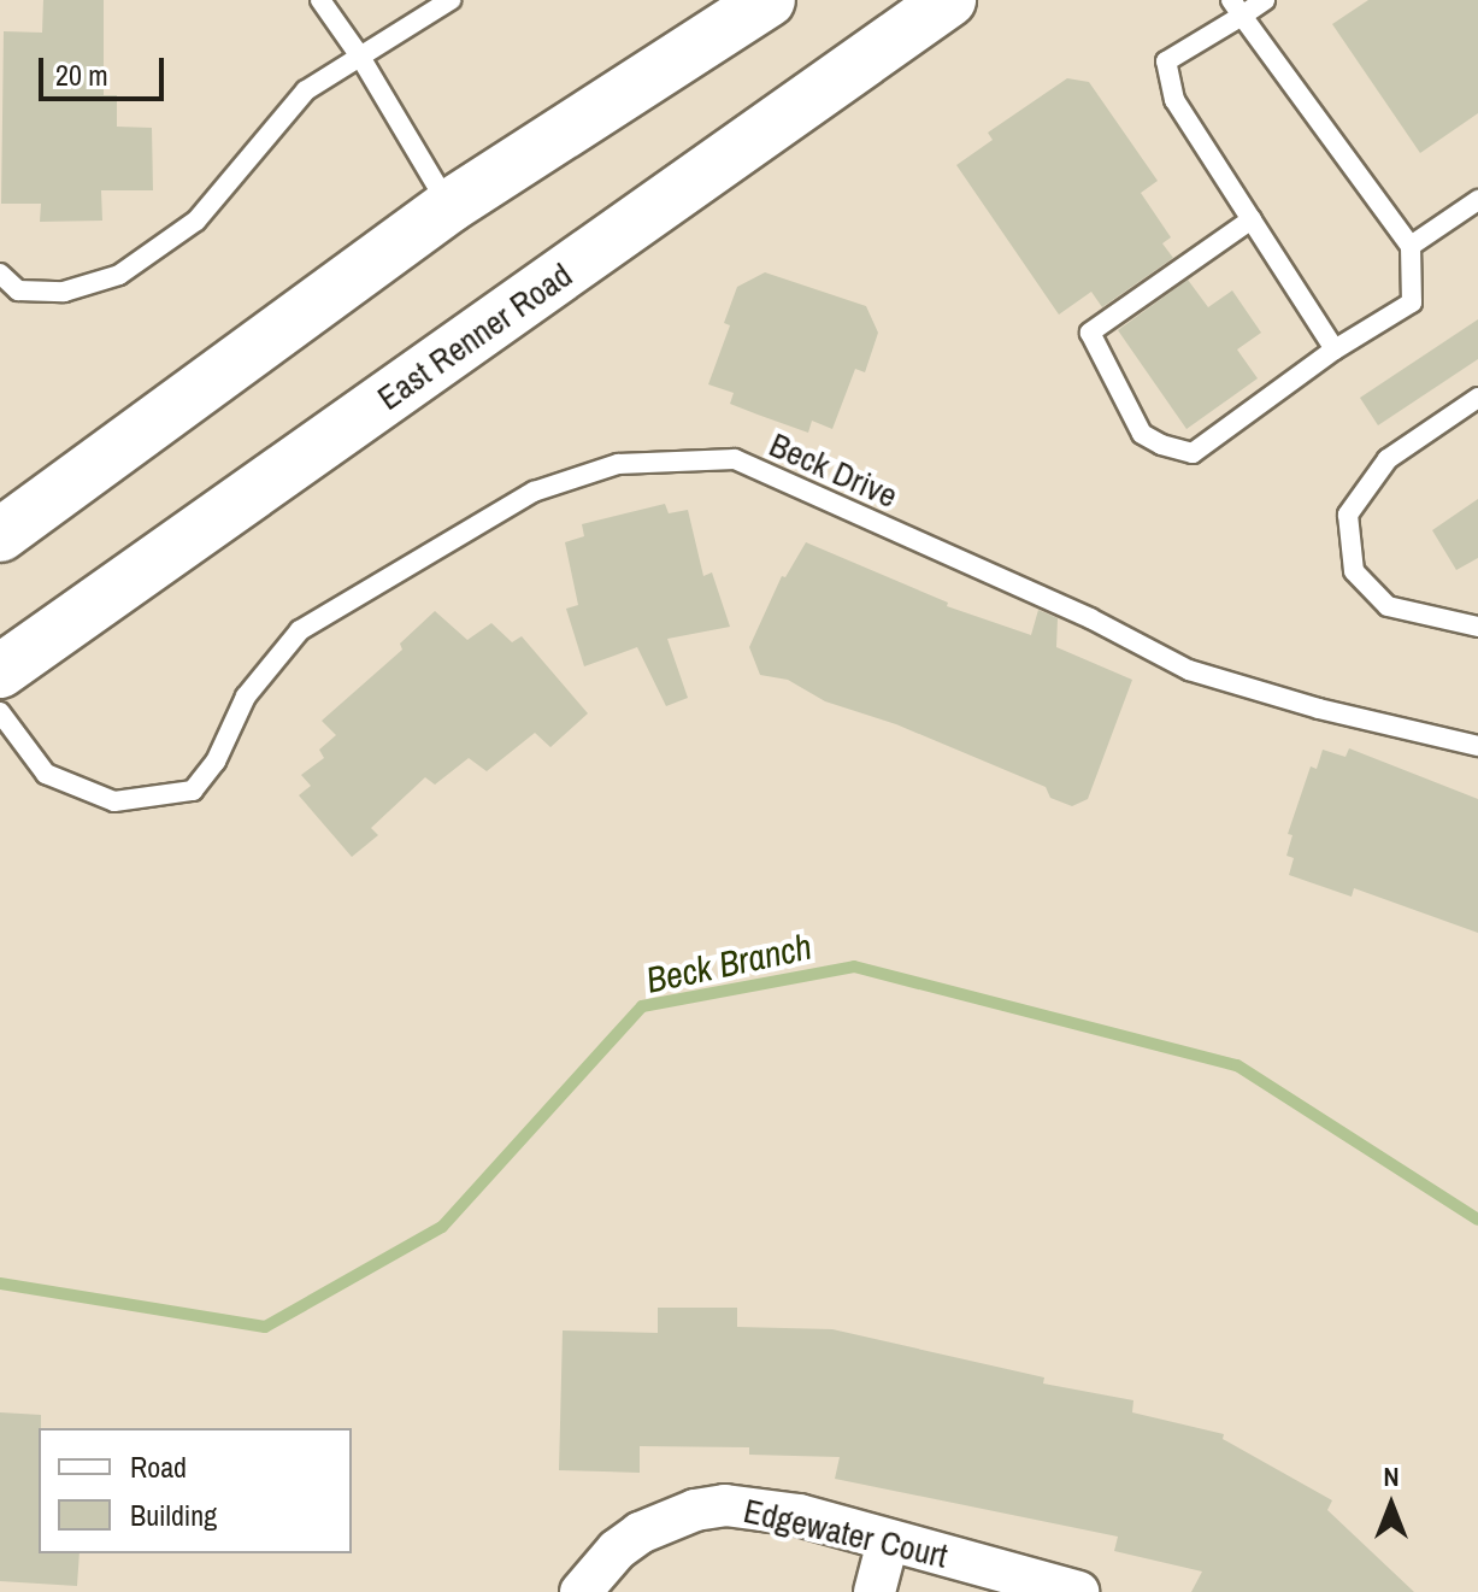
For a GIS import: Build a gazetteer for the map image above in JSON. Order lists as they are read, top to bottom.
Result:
{
  "streets": {
    "main road": ["East Renner Road"],
    "street": ["Edgewater Court"],
    "lane": ["Beck Drive"]
  },
  "water": ["Beck Branch"],
  "legend": ["Road", "Building"],
  "scale_bar": "20 m",
  "north": "top"
}
